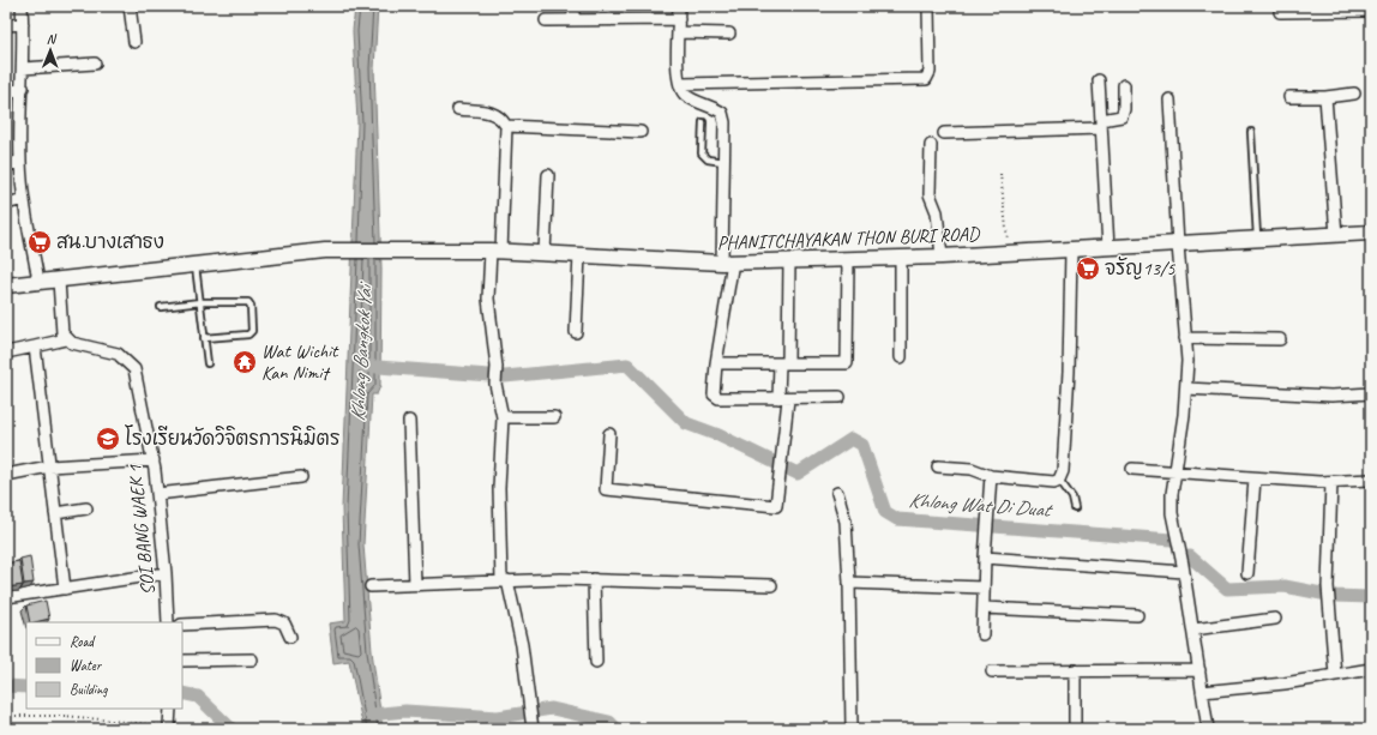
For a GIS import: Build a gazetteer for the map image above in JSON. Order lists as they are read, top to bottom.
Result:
{
  "streets": {
    "main road": ["PHANITCHAYAKAN THON BURI ROAD"],
    "street": ["SOI BANG WAEK 1"]
  },
  "water": ["Khlong Bangkok Yai", "Khlong Wat Di Duat"],
  "places": {
    "supermarket": ["สน.บางเสาธง", "จรัญ13/5"],
    "temple": ["Wat Wichit Kan Nimit"],
    "school or university": ["โรงเรียนวัดวิจิตรการนิมิตร"]
  },
  "legend": ["Road", "Water", "Building"],
  "north": "top"
}
